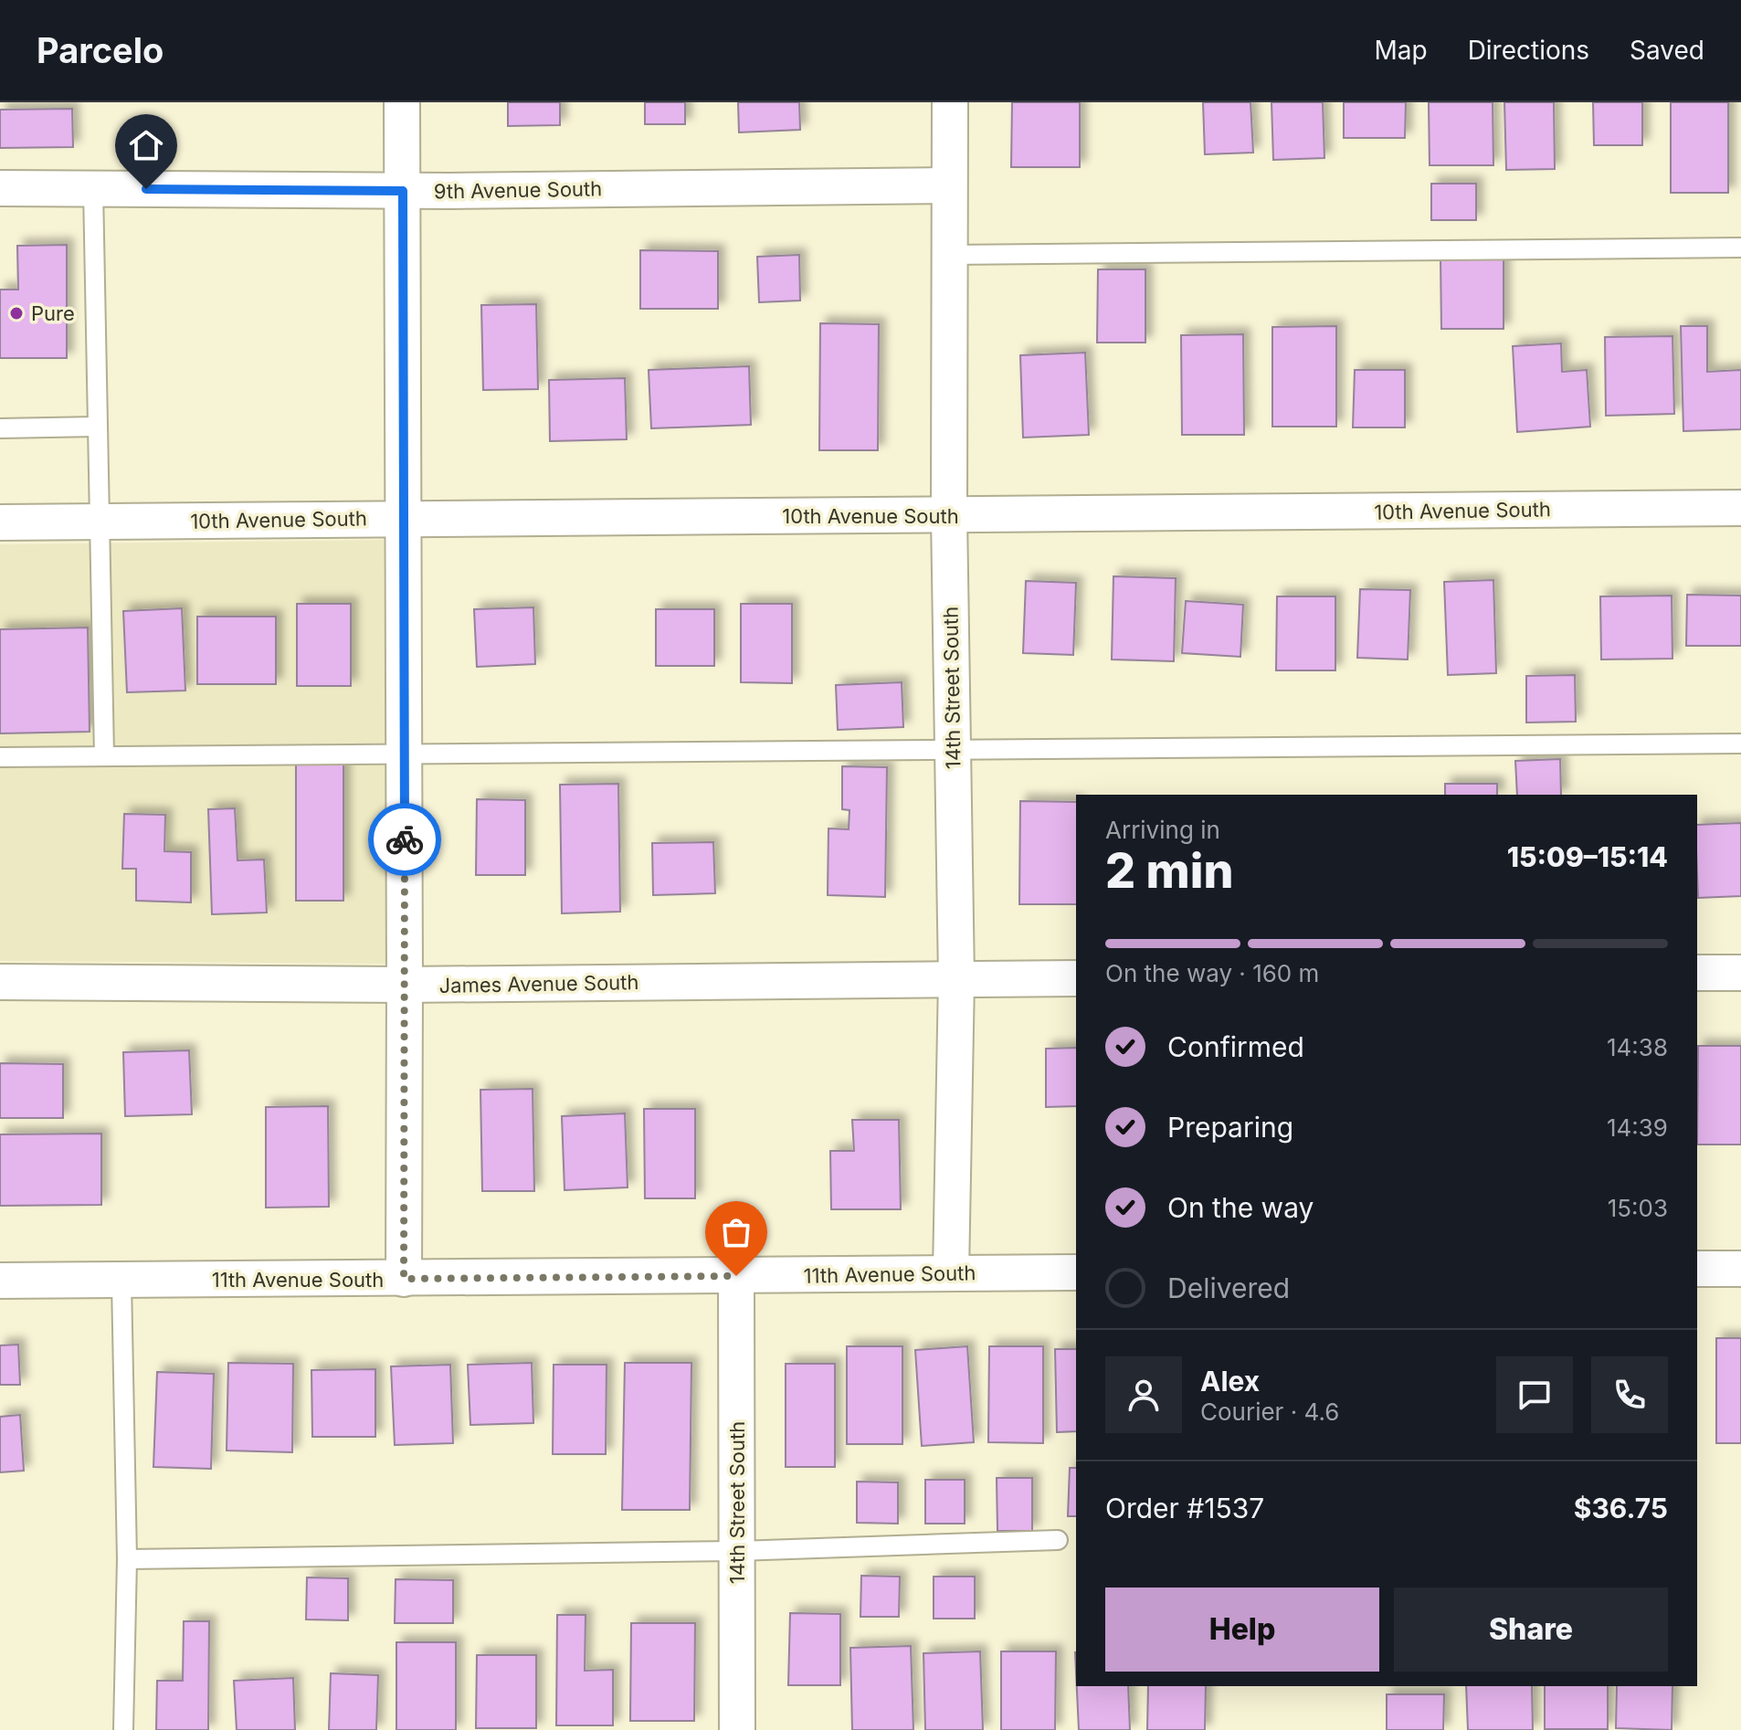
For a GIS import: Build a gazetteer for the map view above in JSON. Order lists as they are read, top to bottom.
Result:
{
  "streets": {
    "street": [
      "9th Avenue South",
      "10th Avenue South",
      "14th Street South",
      "James Avenue South",
      "11th Avenue South"
    ]
  },
  "crossings": [
    ["9th Avenue South", "14th Street South"],
    ["10th Avenue South", "14th Street South"],
    ["14th Street South", "James Avenue South"],
    ["14th Street South", "11th Avenue South"]
  ],
  "places": ["Pure"],
  "page": {
    "header": "Parcelo",
    "nav": ["Map", "Directions", "Saved"],
    "heading": ["2 min", "Arriving in", "15:09–15:14"],
    "panel": [
      "Alex",
      "Courier · 4.6",
      "Order #1537",
      "$36.75"
    ],
    "bar": "On the way · 160 m",
    "list": [
      ["Confirmed", "14:38"],
      ["Preparing", "14:39"],
      ["On the way", "15:03"],
      "Delivered"
    ],
    "buttons": ["Help", "Share"]
  }
}
